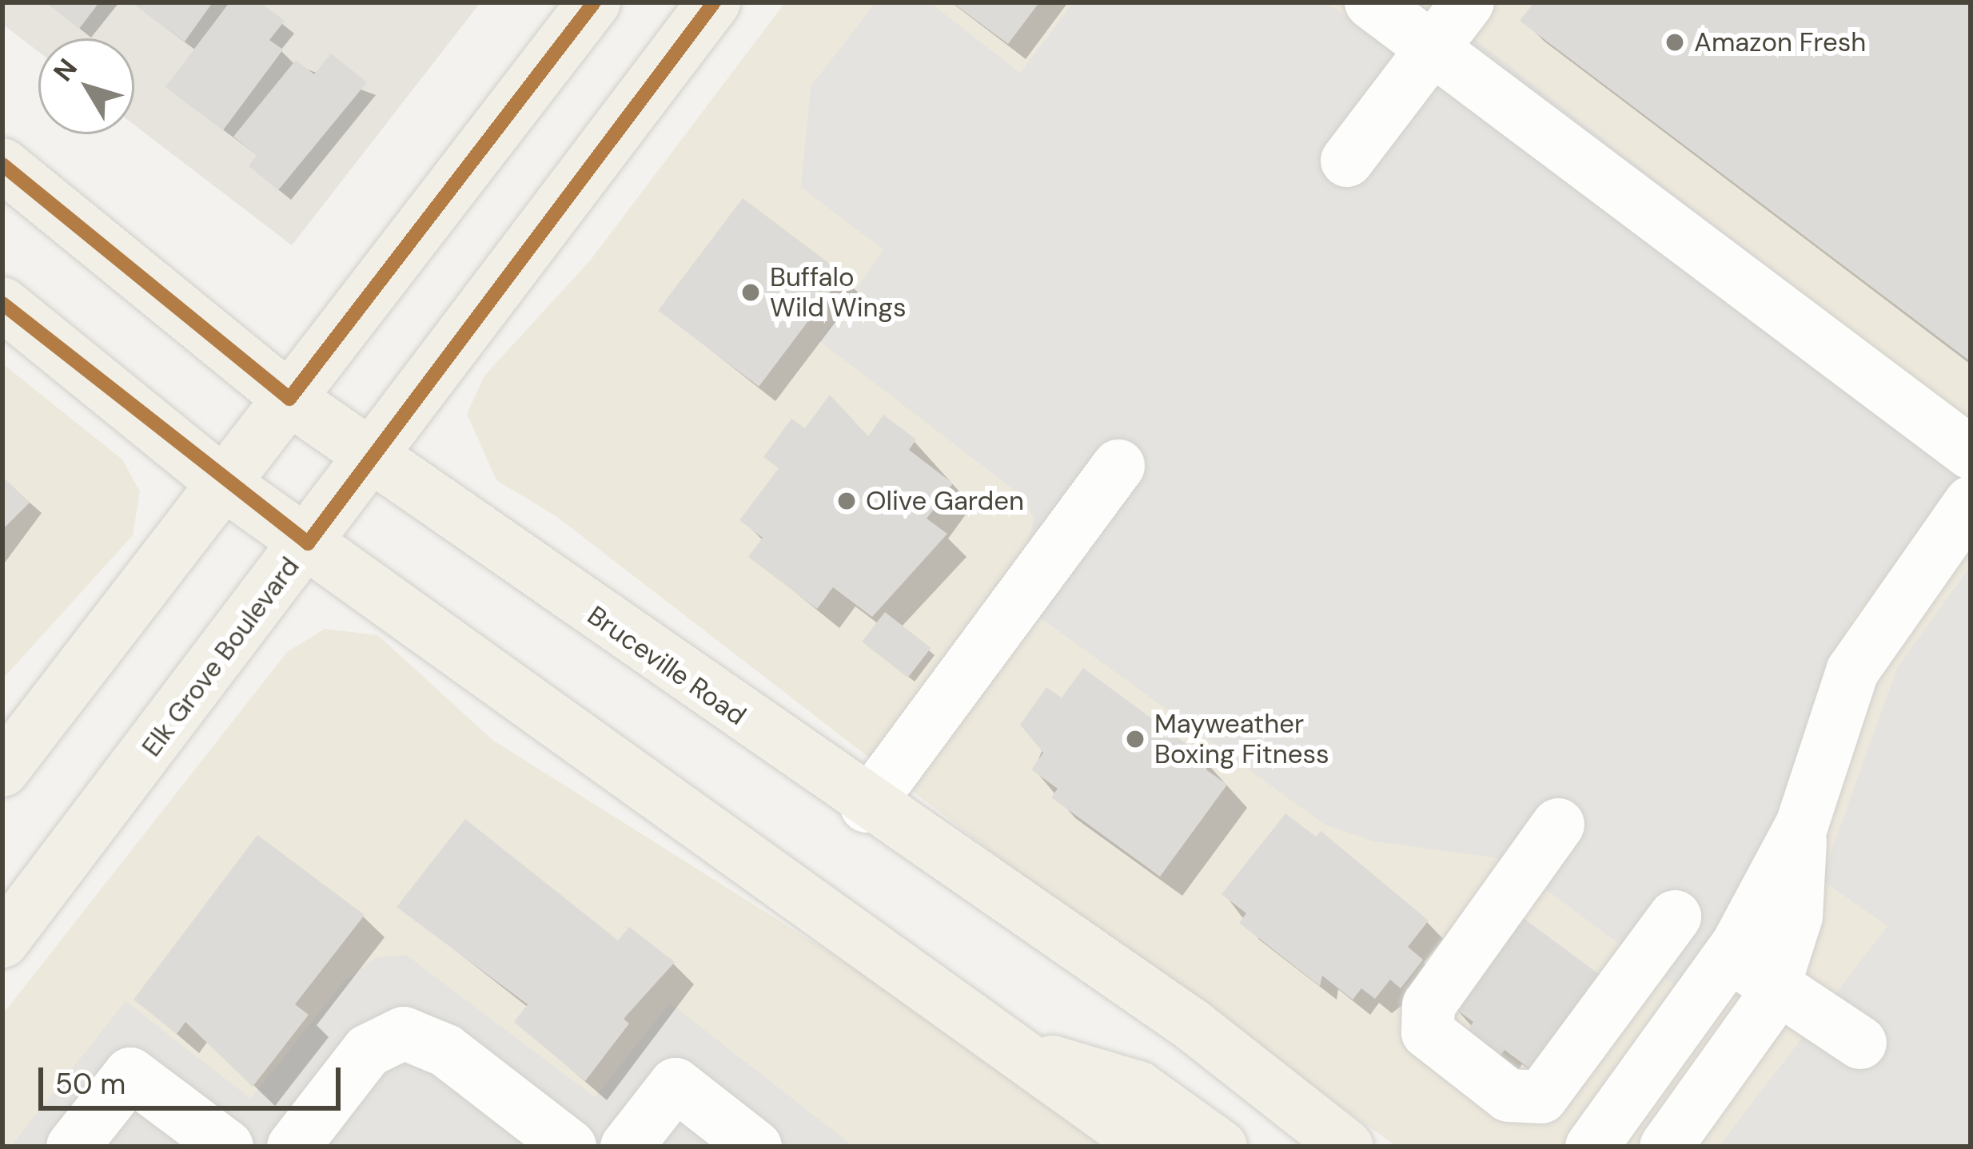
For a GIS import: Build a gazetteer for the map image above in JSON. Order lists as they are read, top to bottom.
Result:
{
  "streets": {
    "main road": ["Elk Grove Boulevard", "Bruceville Road"]
  },
  "crossings": [
    ["Elk Grove Boulevard", "Bruceville Road"]
  ],
  "places": [
    "Amazon Fresh",
    "Buffalo Wild Wings",
    "Olive Garden",
    "Mayweather Boxing Fitness"
  ],
  "scale_bar": "50 m",
  "north": "top left"
}
